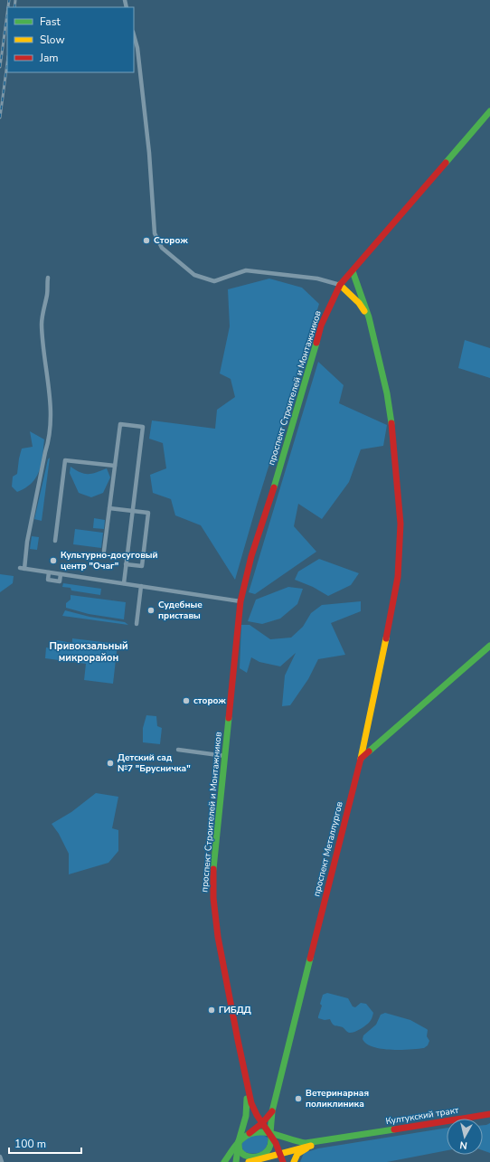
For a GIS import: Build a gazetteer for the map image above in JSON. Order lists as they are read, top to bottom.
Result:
{
  "streets": {
    "street": ["проспект Строителей и Монтажников", "проспект Металлургов", "Култукский тракт"]
  },
  "crossings": [
    ["проспект Строителей и Монтажников", "проспект Металлургов"]
  ],
  "districts": ["Привокзальный микрорайон"],
  "places": [
    "Сторож",
    "Культурно-досуговый центр \"Очаг\"",
    "Судебные приставы",
    "сторож",
    "Детский сад №7 \"Брусничка\"",
    "ГИБДД",
    "Ветеринарная поликлиника"
  ],
  "legend": ["Fast", "Slow", "Jam"],
  "scale_bar": "100 m",
  "north": "bottom"
}
